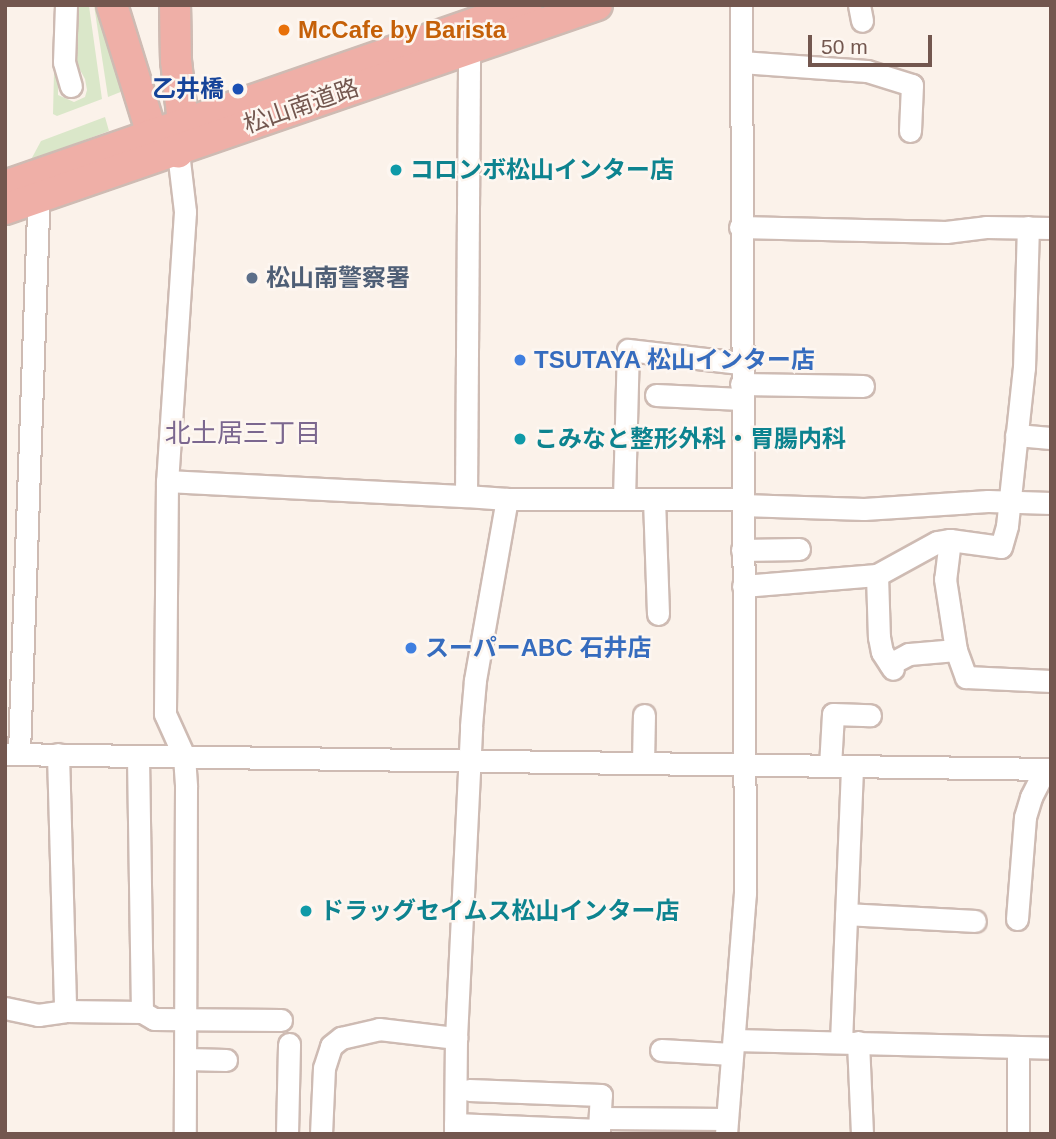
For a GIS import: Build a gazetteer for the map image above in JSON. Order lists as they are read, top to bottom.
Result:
{
  "streets": {
    "highway": ["松山南道路"]
  },
  "districts": ["北土居三丁目"],
  "places": [
    "McCafe by Barista",
    "乙井橋",
    "コロンボ松山インター店",
    "松山南警察署",
    "TSUTAYA 松山インター店",
    "こみなと整形外科・胃腸内科",
    "スーパーABC 石井店",
    "ドラッグセイムス松山インター店"
  ],
  "scale_bar": "50 m"
}
